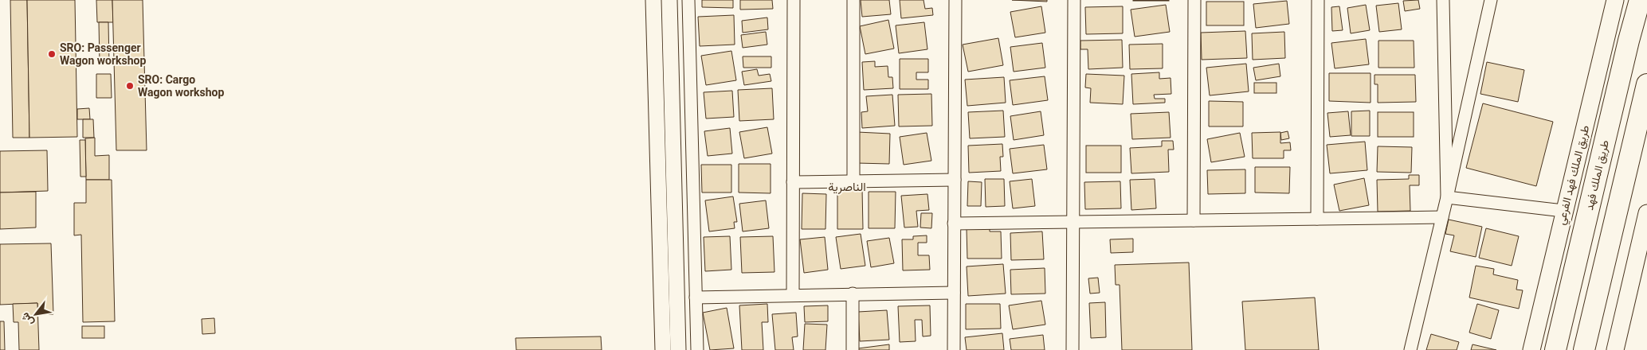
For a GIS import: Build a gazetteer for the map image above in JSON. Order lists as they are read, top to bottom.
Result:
{
  "streets": {
    "highway": ["طريق الملك فهد"],
    "main road": ["طريق الملك فهد الفرعي"]
  },
  "districts": ["الناصرية"],
  "places": ["SRO: Passenger Wagon workshop", "SRO: Cargo Wagon workshop"],
  "north": "bottom left"
}
